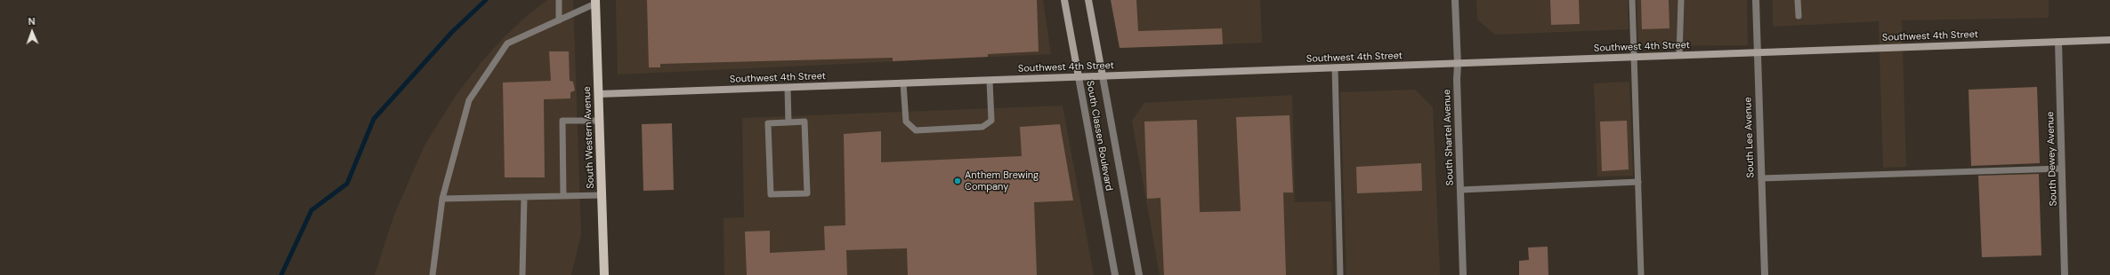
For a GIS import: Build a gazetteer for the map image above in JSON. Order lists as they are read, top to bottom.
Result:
{
  "streets": {
    "main road": ["Southwest 4th Street", "South Classen Boulevard", "South Western Avenue"],
    "street": ["South Shartel Avenue", "South Lee Avenue", "South Dewey Avenue"]
  },
  "crossings": [
    ["Southwest 4th Street", "South Classen Boulevard"],
    ["Southwest 4th Street", "South Western Avenue"],
    ["Southwest 4th Street", "South Shartel Avenue"],
    ["Southwest 4th Street", "South Lee Avenue"],
    ["Southwest 4th Street", "South Dewey Avenue"]
  ],
  "places": ["Anthem Brewing Company"],
  "north": "top"
}
